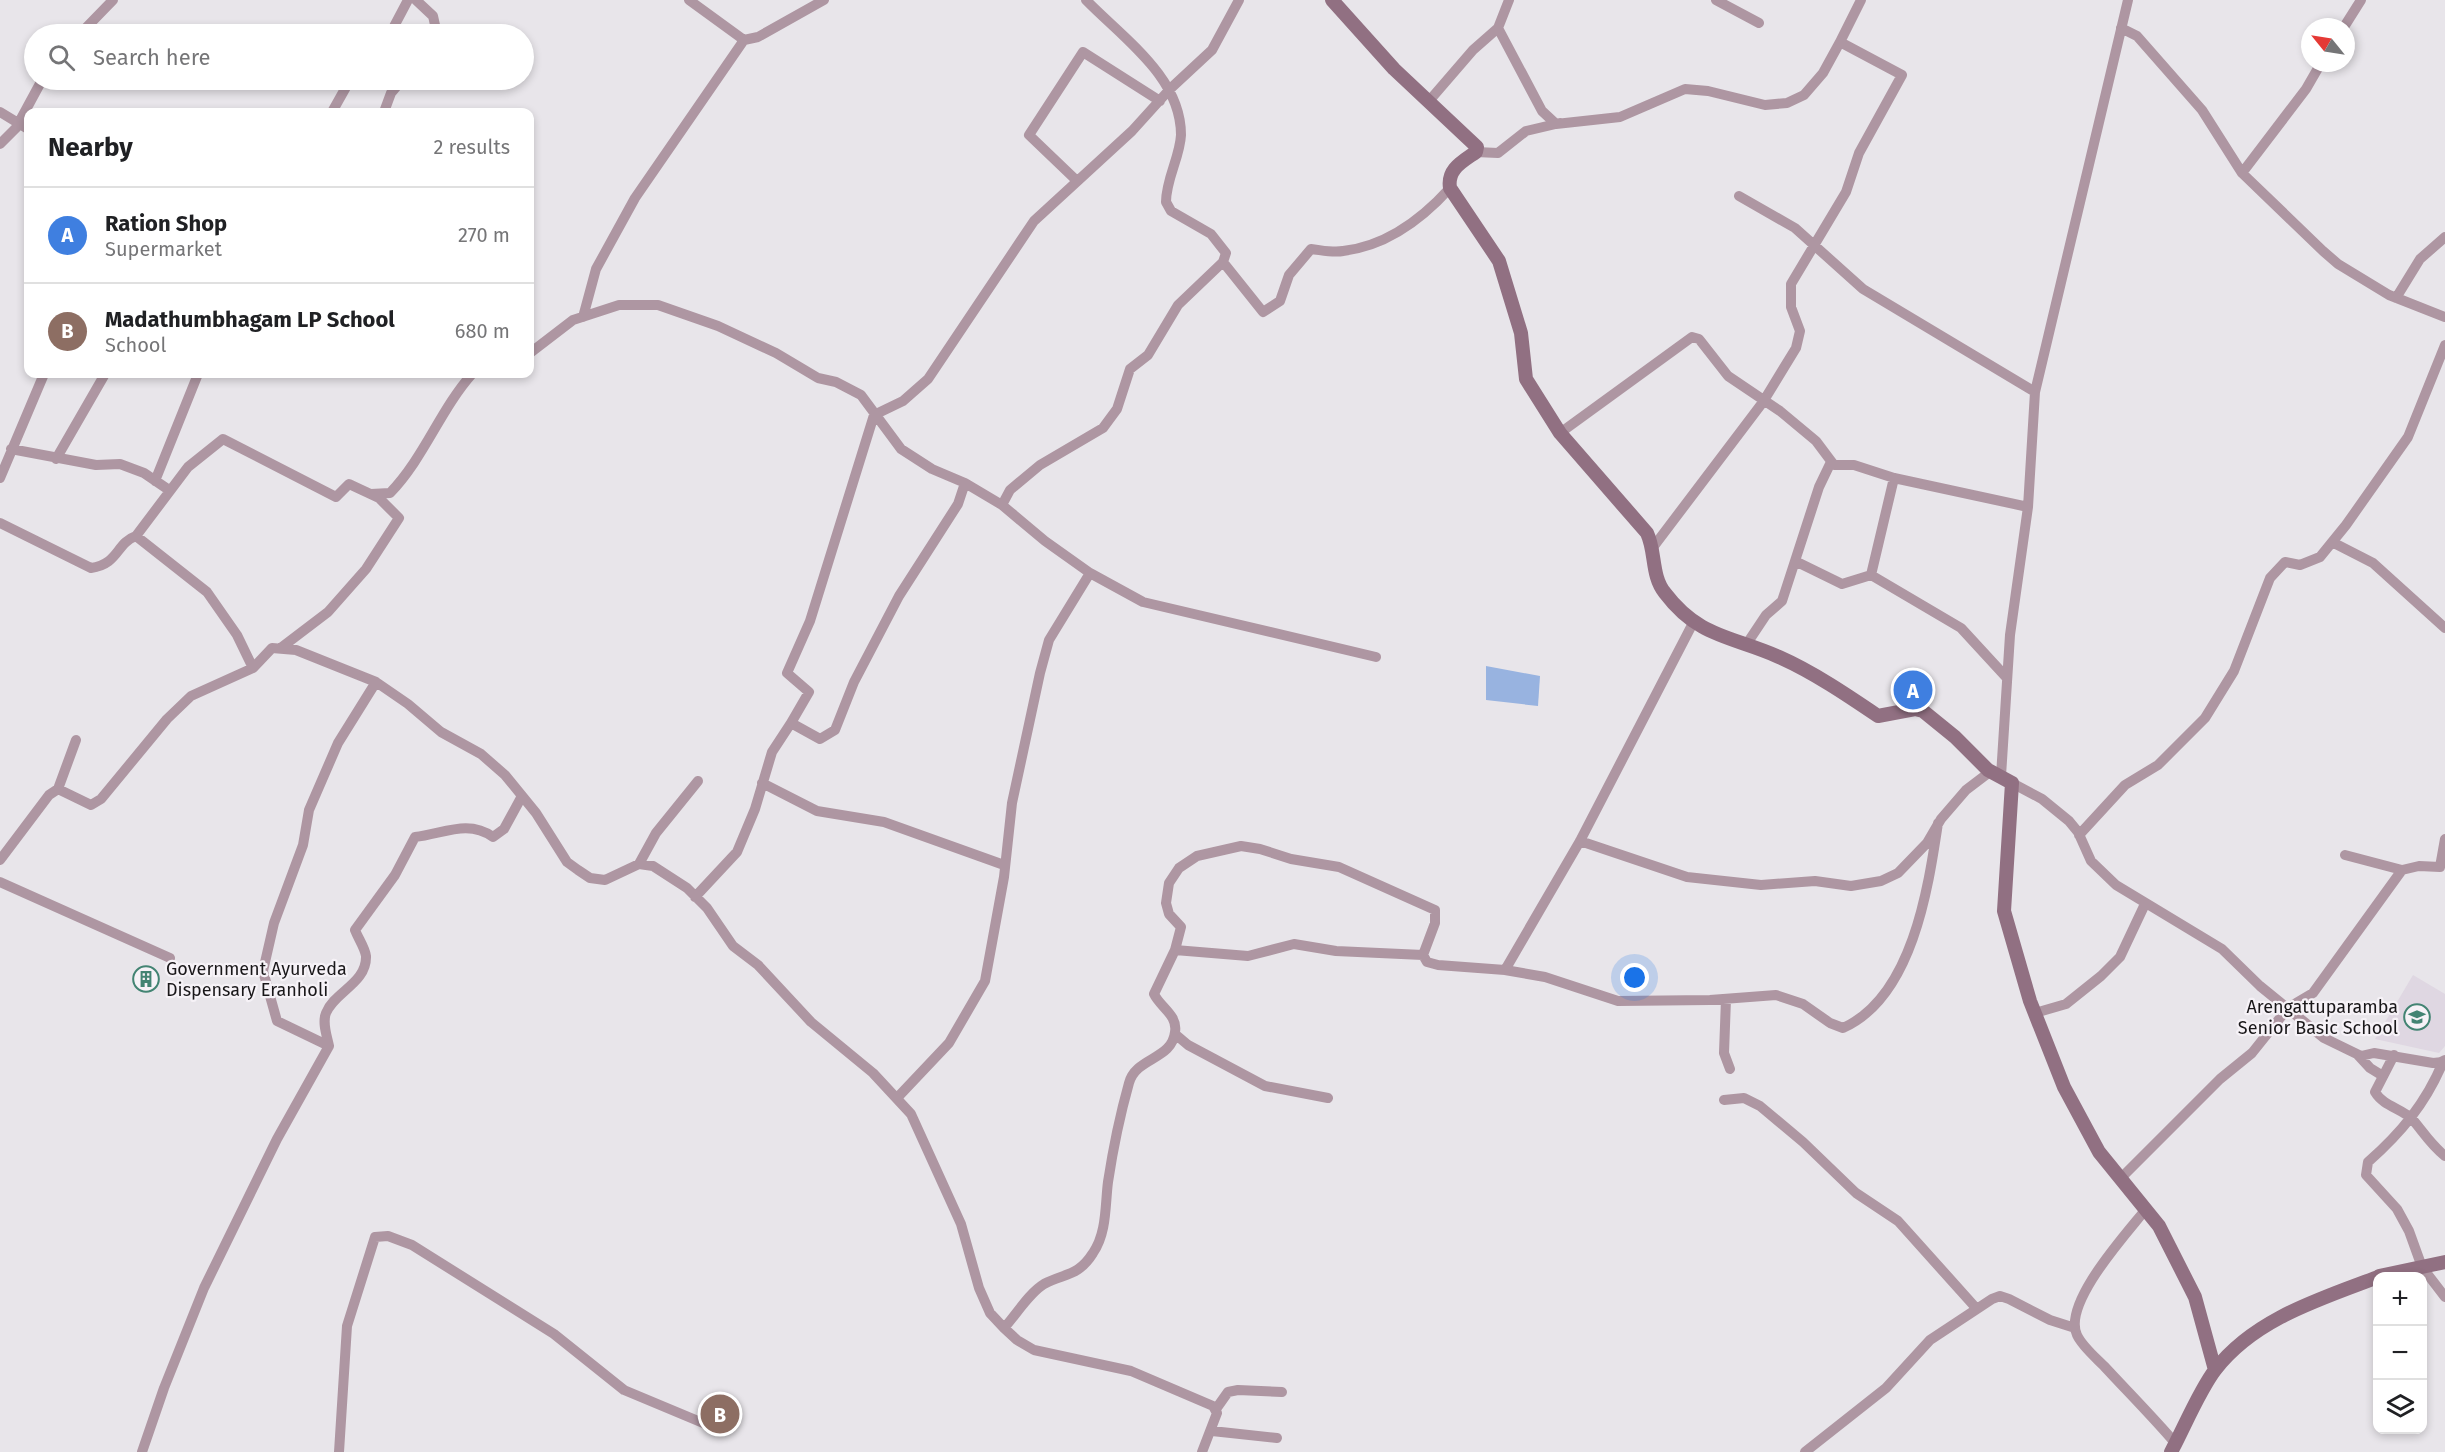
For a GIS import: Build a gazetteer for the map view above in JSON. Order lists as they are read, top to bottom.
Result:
{
  "places": {
    "building": ["Government Ayurveda Dispensary Eranholi"],
    "school or university": ["Arengattuparamba Senior Basic School"]
  },
  "north": "top left",
  "page": {
    "search": "Search here",
    "heading": ["Nearby", "2 results"],
    "list": [
      {
        "mark": "A",
        "name": "Ration Shop",
        "note": "Supermarket",
        "value": "270 m"
      },
      {
        "mark": "B",
        "name": "Madathumbhagam LP School",
        "note": "School",
        "value": "680 m"
      }
    ],
    "pins": ["A", "B"],
    "map_buttons": ["+", "−"]
  }
}
